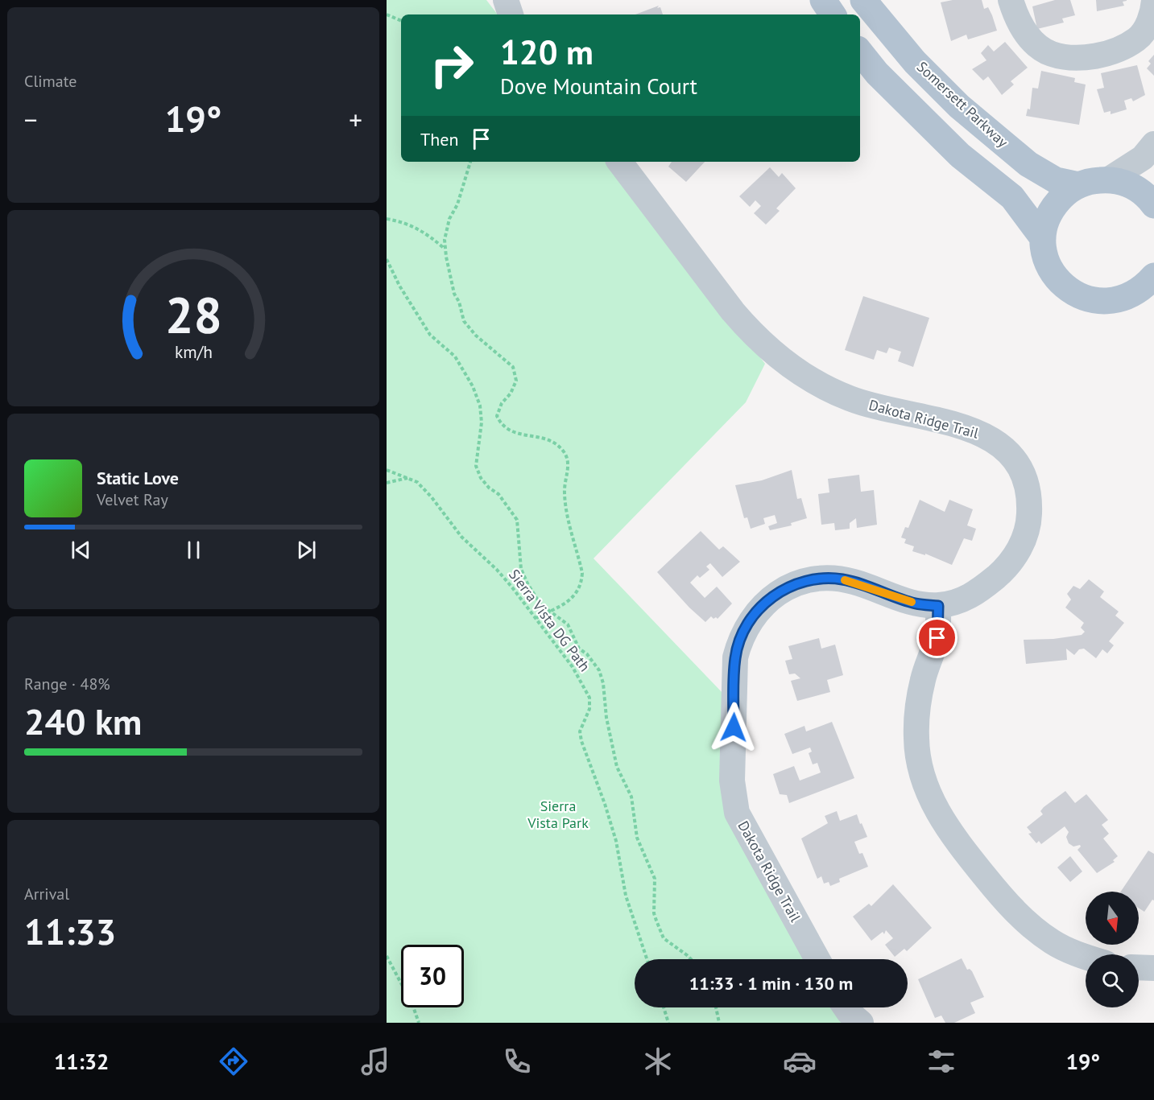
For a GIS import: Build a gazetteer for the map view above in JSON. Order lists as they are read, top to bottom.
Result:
{
  "streets": {
    "main road": ["Somersett Parkway"],
    "street": ["Dakota Ridge Trail"],
    "path": ["Sierra Vista DG Path"]
  },
  "parks": ["Sierra Vista Park"],
  "north": "bottom",
  "page": {
    "tile": [
      "Climate",
      ["Range · 48%", "240 km"],
      ["Arrival", "11:33"]
    ],
    "turn": ["120 m", "Dove Mountain Court"],
    "heat": ["−", "19°", "+"],
    "then": "Then",
    "song": ["Static Love", "Velvet Ray"],
    "limit": "30",
    "trip": "11:33 · 1 min · 130 m",
    "tabs": ["11:32", "19°"],
    "gauge": ["28", "km/h"]
  }
}
